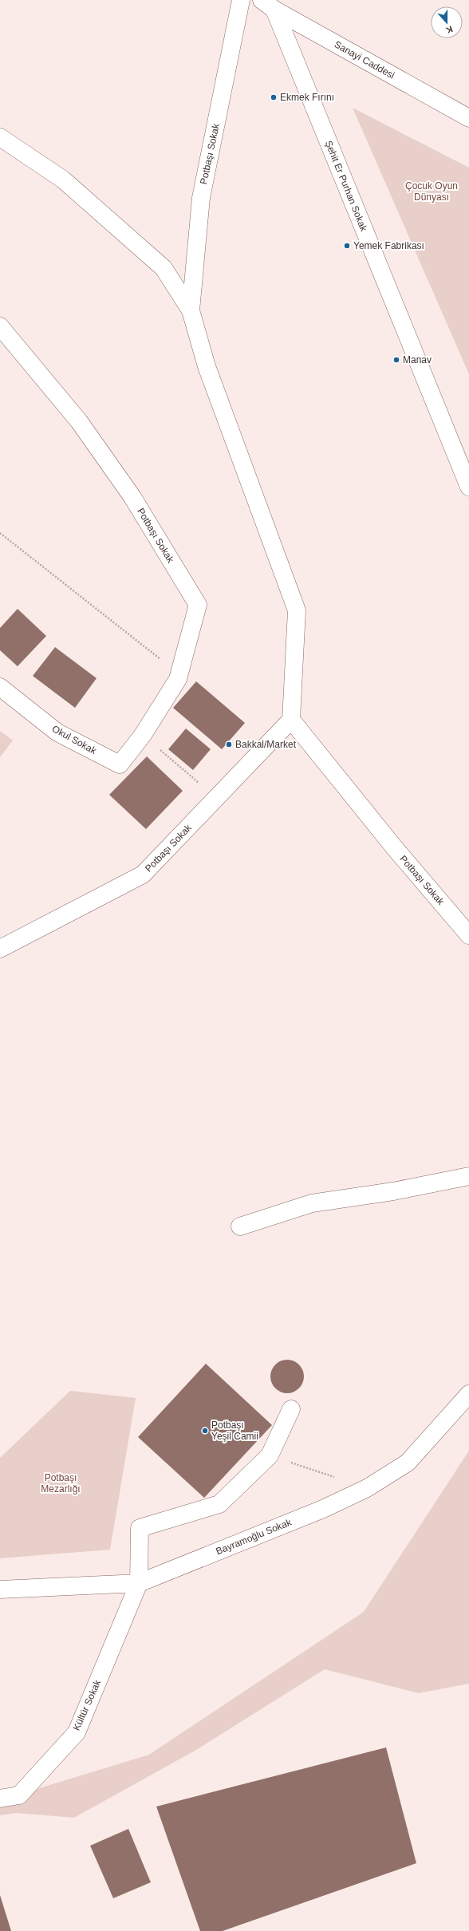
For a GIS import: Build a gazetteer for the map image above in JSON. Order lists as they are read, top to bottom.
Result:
{
  "streets": {
    "street": [
      "Sanayi Caddesi",
      "Potbaşı Sokak",
      "Şehit Er Purhan Sokak",
      "Okul Sokak",
      "Bayramoğlu Sokak",
      "Kültür Sokak"
    ]
  },
  "crossings": [
    ["Sanayi Caddesi", "Şehit Er Purhan Sokak"],
    ["Potbaşı Sokak", "Okul Sokak"],
    ["Bayramoğlu Sokak", "Kültür Sokak"]
  ],
  "parks": ["Çocuk Oyun Dünyası", "Potbaşı Mezarlığı"],
  "places": [
    "Ekmek Fırını",
    "Yemek Fabrikası",
    "Manav",
    "Bakkal/Market",
    "Potbaşı Yeşil Camii"
  ],
  "north": "bottom"
}
